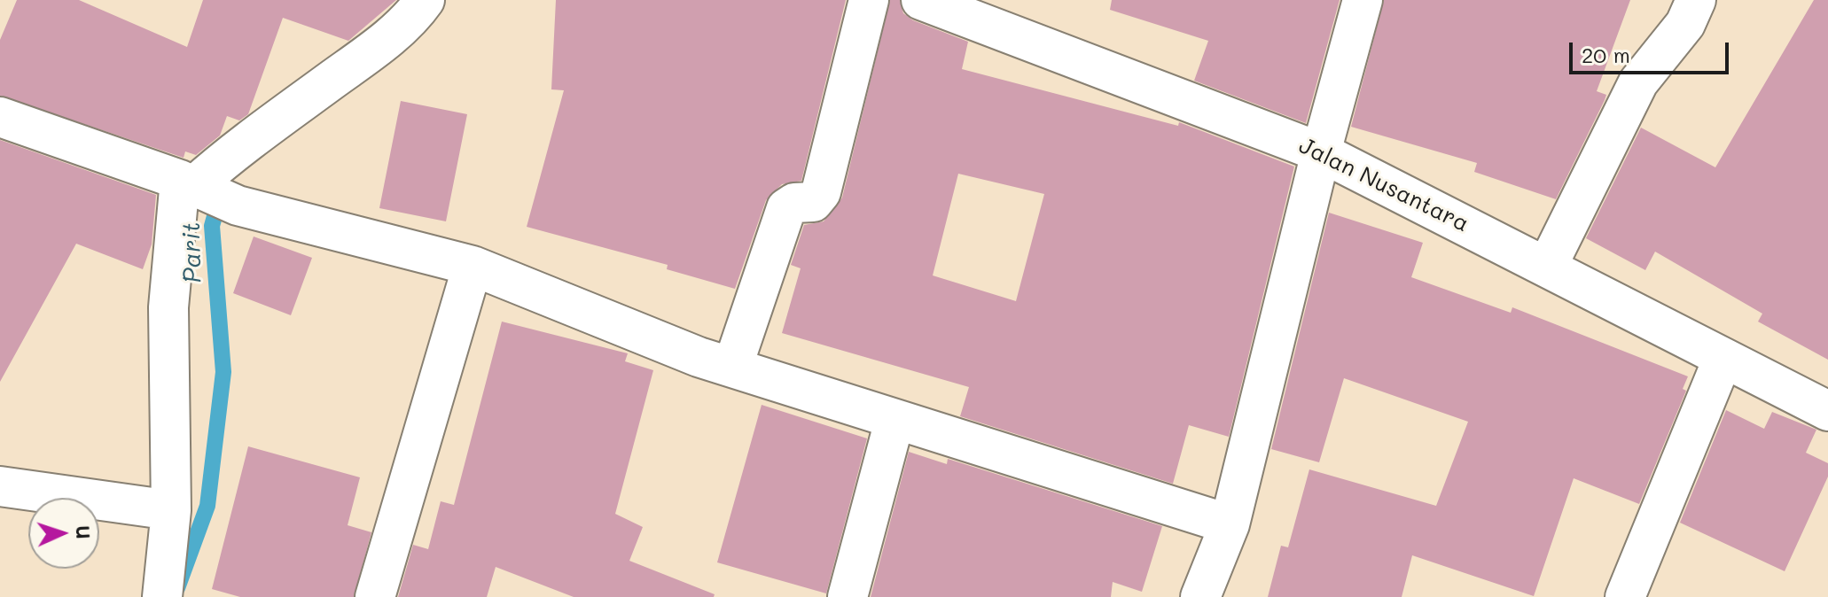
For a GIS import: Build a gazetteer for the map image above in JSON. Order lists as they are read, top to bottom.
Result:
{
  "streets": {
    "street": ["Jalan Nusantara"]
  },
  "water": ["Parit"],
  "scale_bar": "20 m",
  "north": "right"
}
